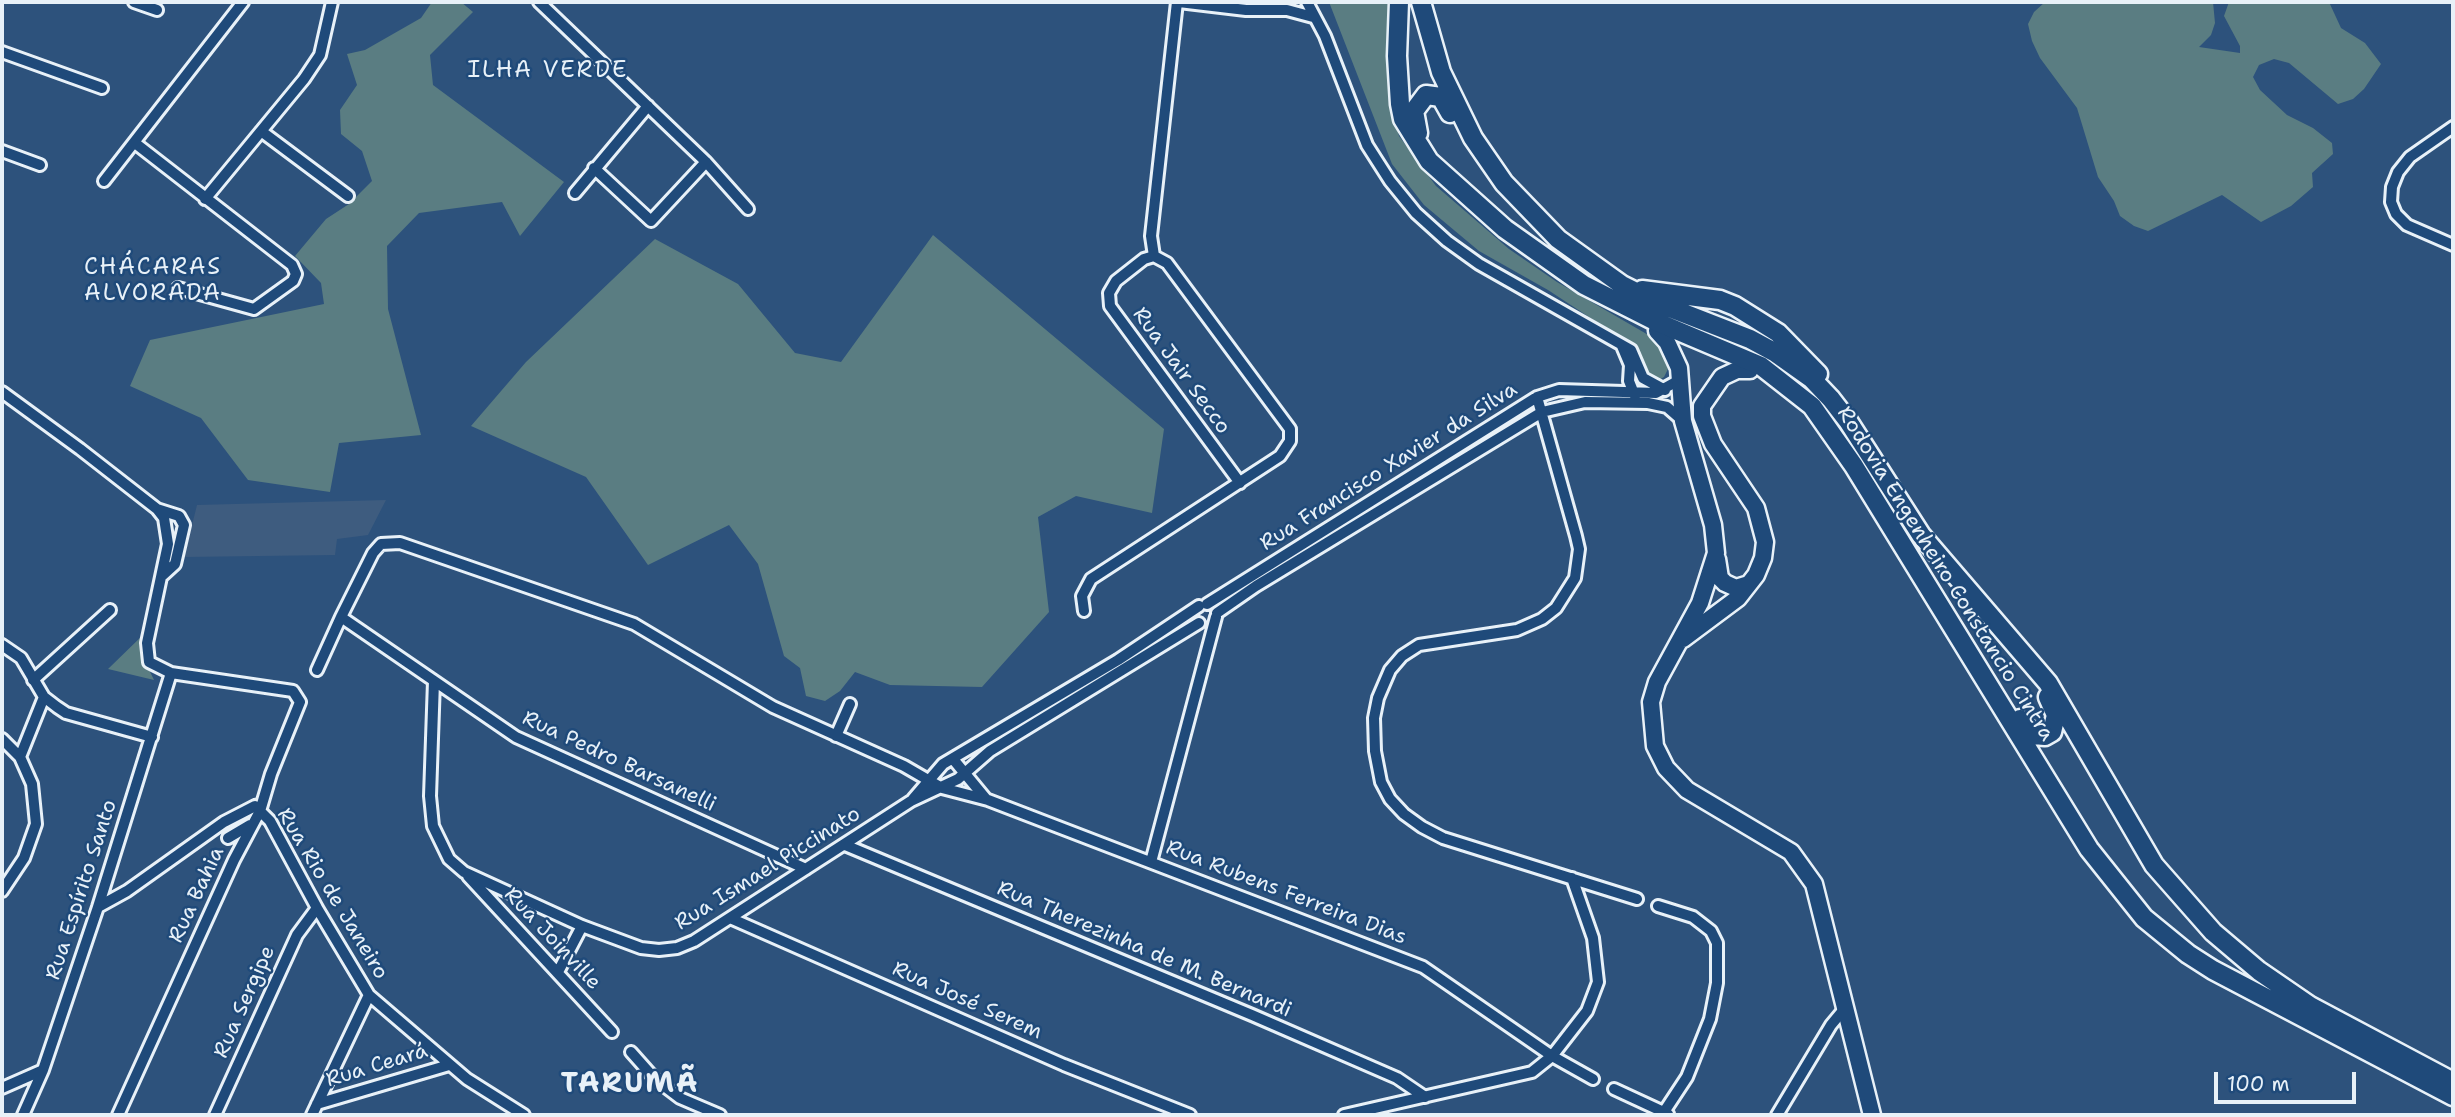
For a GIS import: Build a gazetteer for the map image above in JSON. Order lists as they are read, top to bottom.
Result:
{
  "streets": {
    "main road": ["Rodovia Engenheiro Constancio Cintra"],
    "street": [
      "Rua Jair Secco",
      "Rua Francisco Xavier da Silva",
      "Rua Pedro Barsanelli",
      "Rua Ismael Piccinato",
      "Rua Espírito Santo",
      "Rua Rubens Ferreira Dias",
      "Rua Rio de Janeiro",
      "Rua Bahia",
      "Rua Joinville",
      "Rua Therezinha de M. Bernardi",
      "Rua José Serem",
      "Rua Sergipe",
      "Rua Ceará"
    ]
  },
  "crossings": [
    ["Rua Francisco Xavier da Silva", "Rua Ismael Piccinato"],
    ["Rua Francisco Xavier da Silva", "Rua Rubens Ferreira Dias"],
    ["Rua Pedro Barsanelli", "Rua Ismael Piccinato"],
    ["Rua Ismael Piccinato", "Rua Rubens Ferreira Dias"],
    ["Rua Ismael Piccinato", "Rua Joinville"],
    ["Rua Ismael Piccinato", "Rua Therezinha de M. Bernardi"],
    ["Rua Ismael Piccinato", "Rua José Serem"],
    ["Rua Espírito Santo", "Rua Rio de Janeiro"],
    ["Rua Espírito Santo", "Rua Bahia"],
    ["Rua Rio de Janeiro", "Rua Bahia"],
    ["Rua Rio de Janeiro", "Rua Sergipe"],
    ["Rua Rio de Janeiro", "Rua Ceará"]
  ],
  "districts": ["ILHA VERDE", "CHÁCARAS ALVORADA", "TARUMÃ"],
  "scale_bar": "100 m"
}
